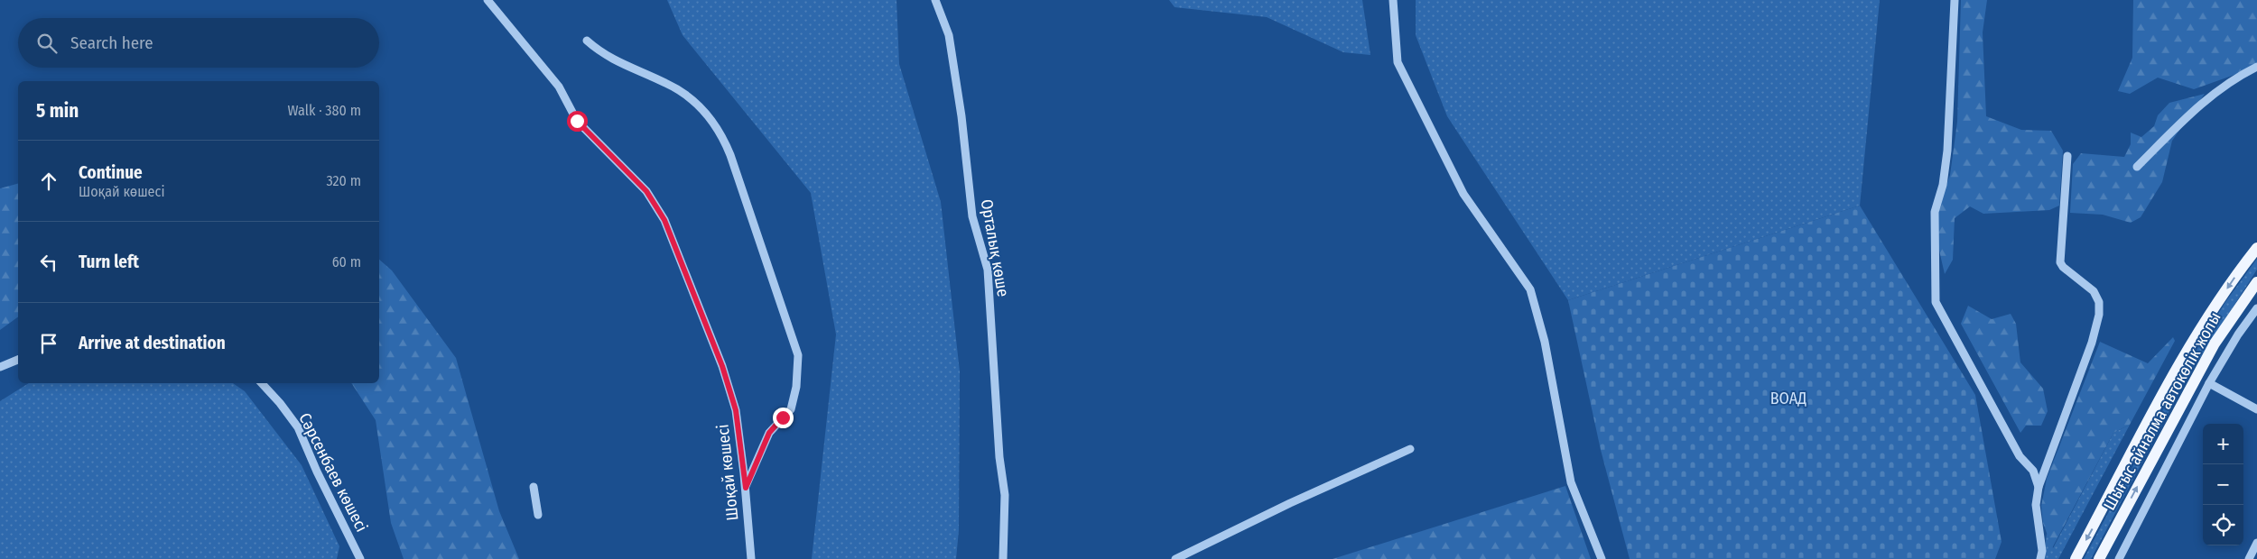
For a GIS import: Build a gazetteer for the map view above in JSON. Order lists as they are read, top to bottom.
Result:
{
  "streets": {
    "main road": ["Шығыс айналма автокөлік жолы"],
    "street": ["Орталық көше", "Сәрсенбаев көшесі", "Шоқай көшесі"]
  },
  "parks": ["ВОАД"],
  "page": {
    "search": "Search here",
    "heading": ["5 min", "Walk · 380 m"],
    "list": [
      ["Continue", "Шоқай көшесі", "320 m"],
      ["Turn left", "60 m"],
      "Arrive at destination"
    ],
    "map_buttons": ["+", "−"]
  }
}
